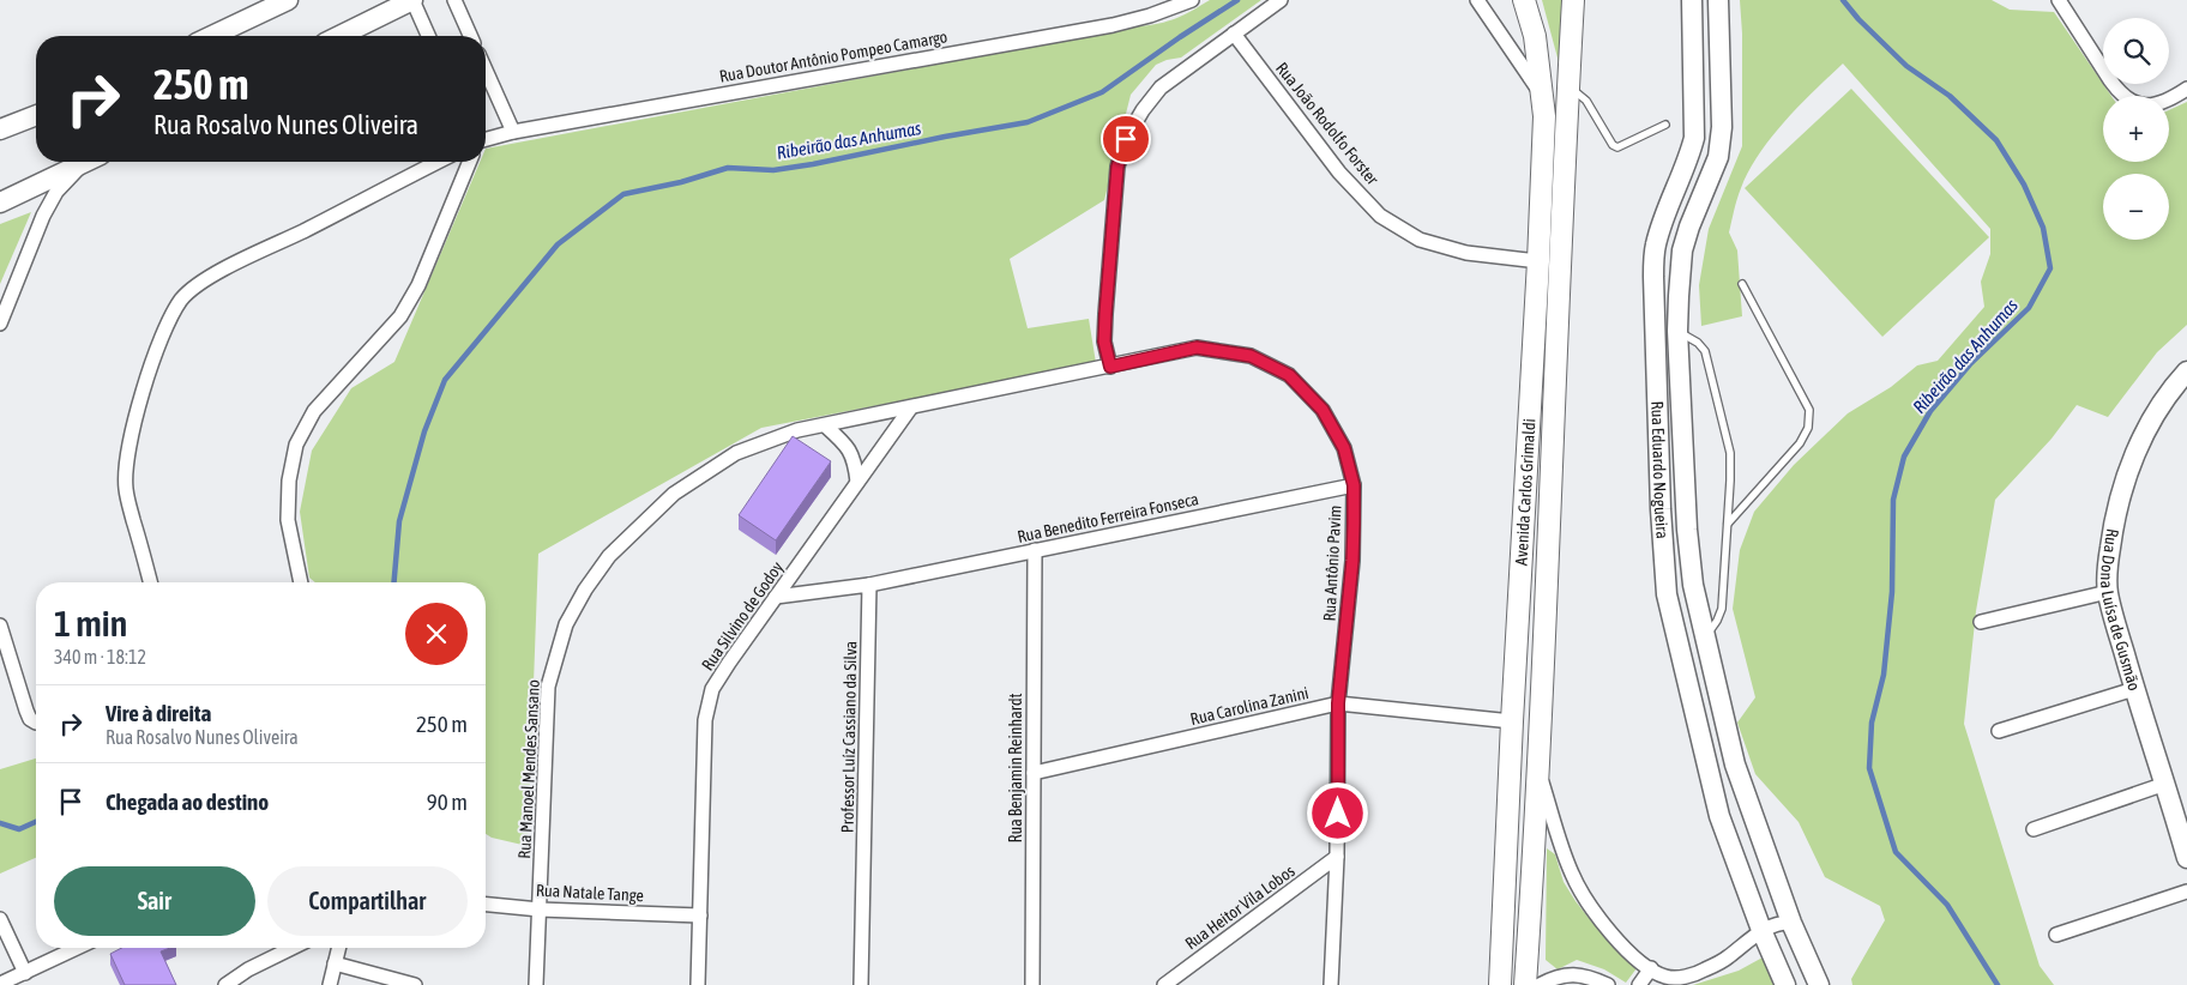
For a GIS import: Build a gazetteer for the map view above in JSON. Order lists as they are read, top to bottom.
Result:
{
  "streets": {
    "main road": ["Rua Eduardo Nogueira", "Avenida Carlos Grimaldi", "Rua Dona Luísa de Gusmão"],
    "street": [
      "Rua Doutor Antônio Pompeo Camargo",
      "Rua João Rodolfo Forster",
      "Rua Benedito Ferreira Fonseca",
      "Rua Antônio Pavim",
      "Rua Silvino de Godoy",
      "Rua Carolina Zanini",
      "Professor Luíz Cassiano da Silva",
      "Rua Benjamin Reinhardt",
      "Rua Manoel Mendes Sansano",
      "Rua Natale Tange",
      "Rua Heitor Vila Lobos"
    ]
  },
  "crossings": [
    ["Rua João Rodolfo Forster", "Avenida Carlos Grimaldi"],
    ["Avenida Carlos Grimaldi", "Rua Carolina Zanini"],
    ["Rua Benedito Ferreira Fonseca", "Rua Antônio Pavim"],
    ["Rua Benedito Ferreira Fonseca", "Professor Luíz Cassiano da Silva"],
    ["Rua Benedito Ferreira Fonseca", "Rua Benjamin Reinhardt"],
    ["Rua Antônio Pavim", "Rua Silvino de Godoy"],
    ["Rua Antônio Pavim", "Rua Carolina Zanini"],
    ["Rua Antônio Pavim", "Rua Manoel Mendes Sansano"],
    ["Rua Antônio Pavim", "Rua Heitor Vila Lobos"],
    ["Rua Silvino de Godoy", "Rua Manoel Mendes Sansano"],
    ["Rua Silvino de Godoy", "Rua Natale Tange"],
    ["Rua Carolina Zanini", "Rua Benjamin Reinhardt"],
    ["Rua Manoel Mendes Sansano", "Rua Natale Tange"]
  ],
  "water": ["Ribeirão das Anhumas"],
  "page": {
    "map_buttons": ["+", "−"],
    "turn": ["250 m", "Rua Rosalvo Nunes Oliveira"],
    "heading": ["1 min", "340 m · 18:12"],
    "list": [
      {
        "name": "Vire à direita",
        "note": "Rua Rosalvo Nunes Oliveira",
        "value": "250 m"
      },
      {
        "name": "Chegada ao destino",
        "value": "90 m"
      }
    ],
    "buttons": ["Sair", "Compartilhar"]
  }
}
